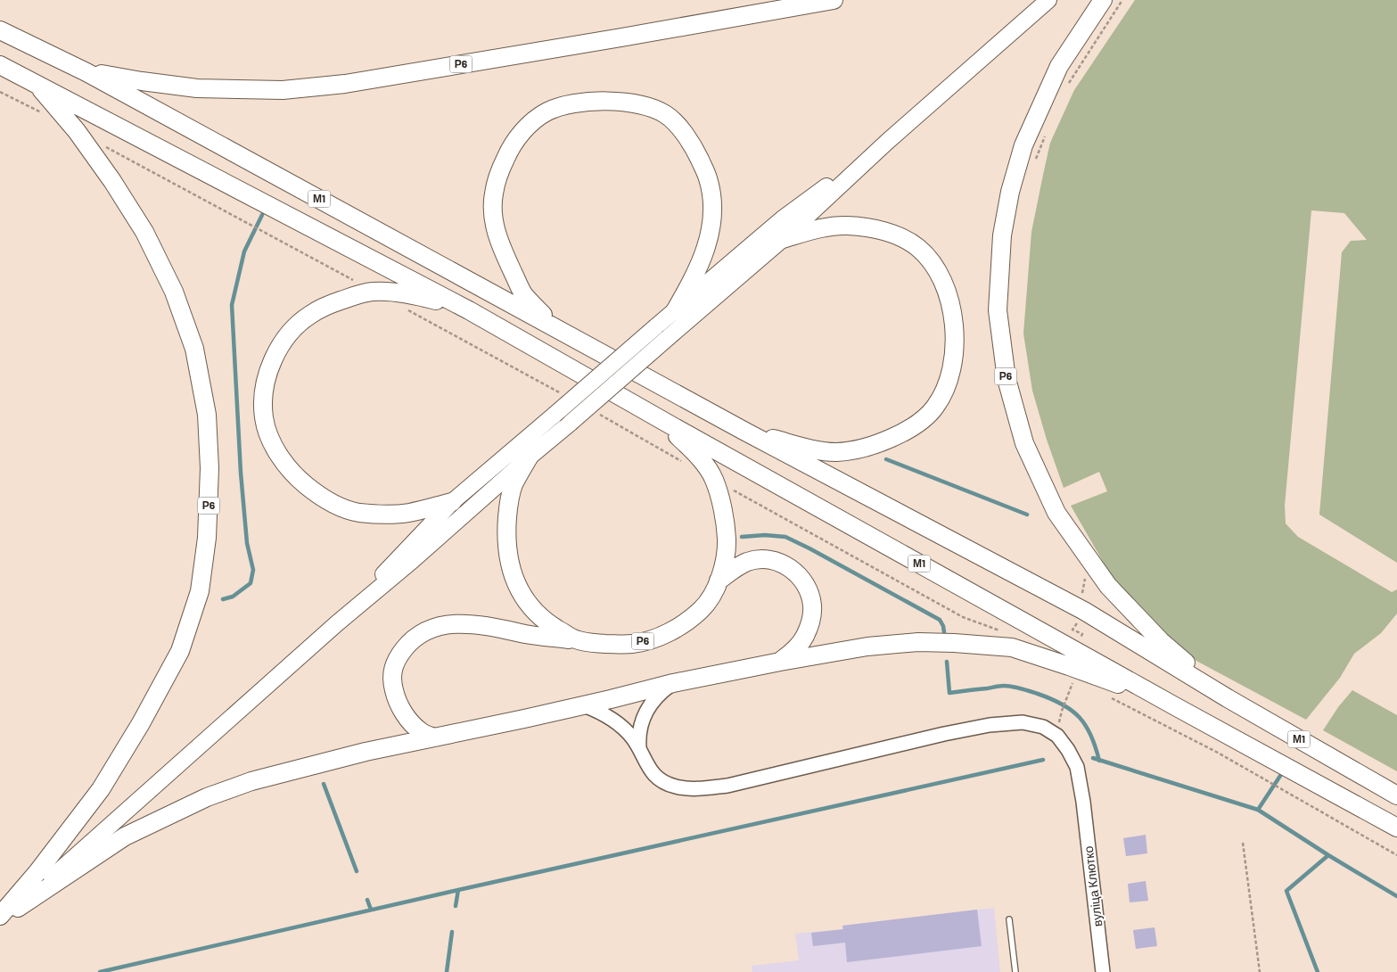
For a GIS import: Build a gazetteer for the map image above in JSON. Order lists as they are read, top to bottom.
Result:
{
  "streets": {
    "highway": ["Р6", "М1"],
    "street": ["вуліца Клютко"]
  },
  "crossings": [
    ["Р6", "М1"]
  ]
}
